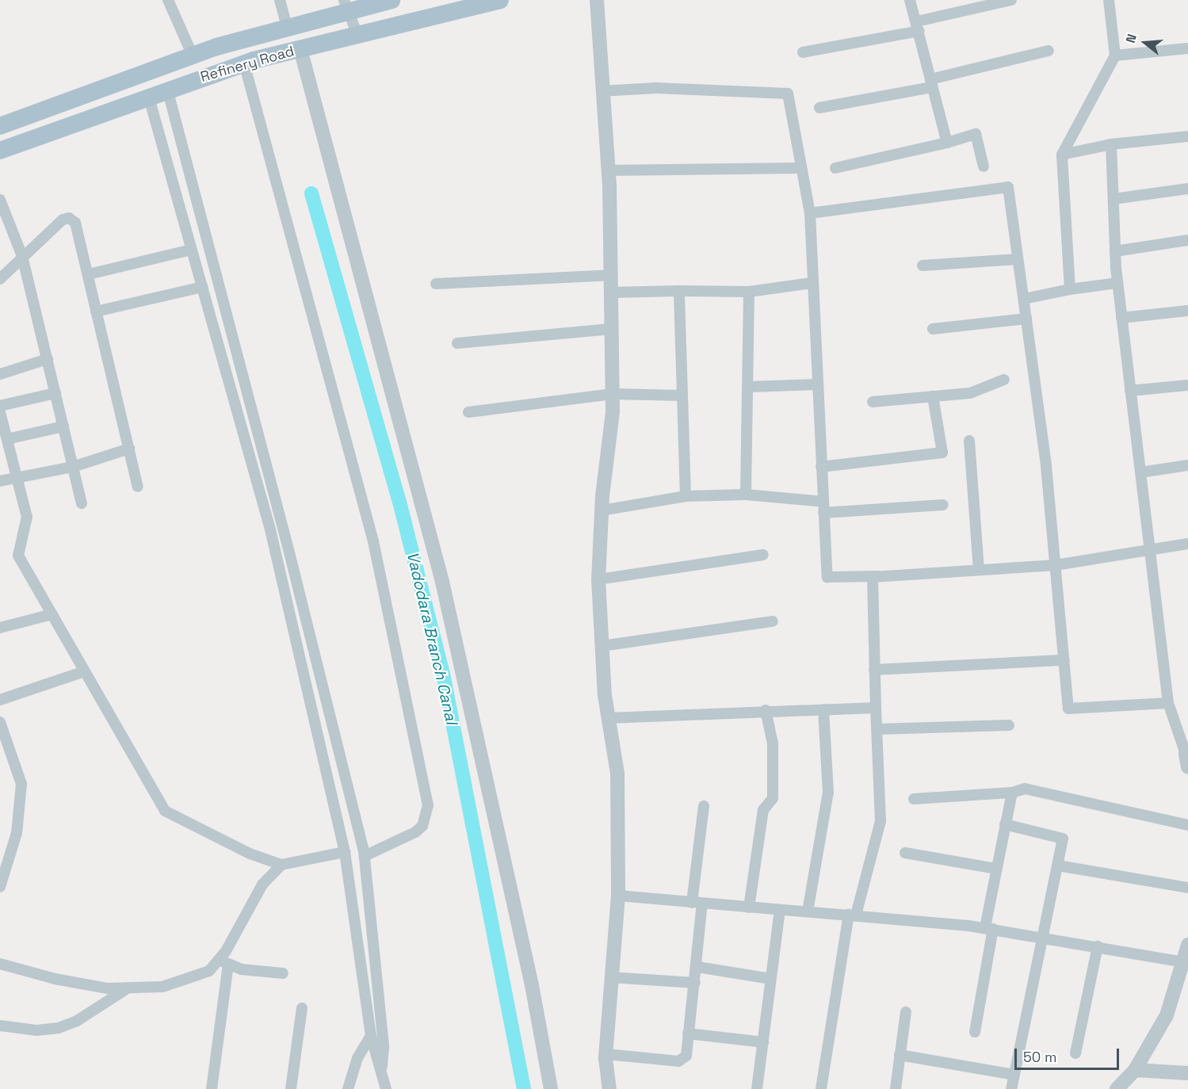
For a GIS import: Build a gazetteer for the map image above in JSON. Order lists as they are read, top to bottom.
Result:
{
  "streets": {
    "main road": ["Refinery Road"]
  },
  "water": ["Vadodara Branch Canal"],
  "scale_bar": "50 m",
  "north": "left"
}
